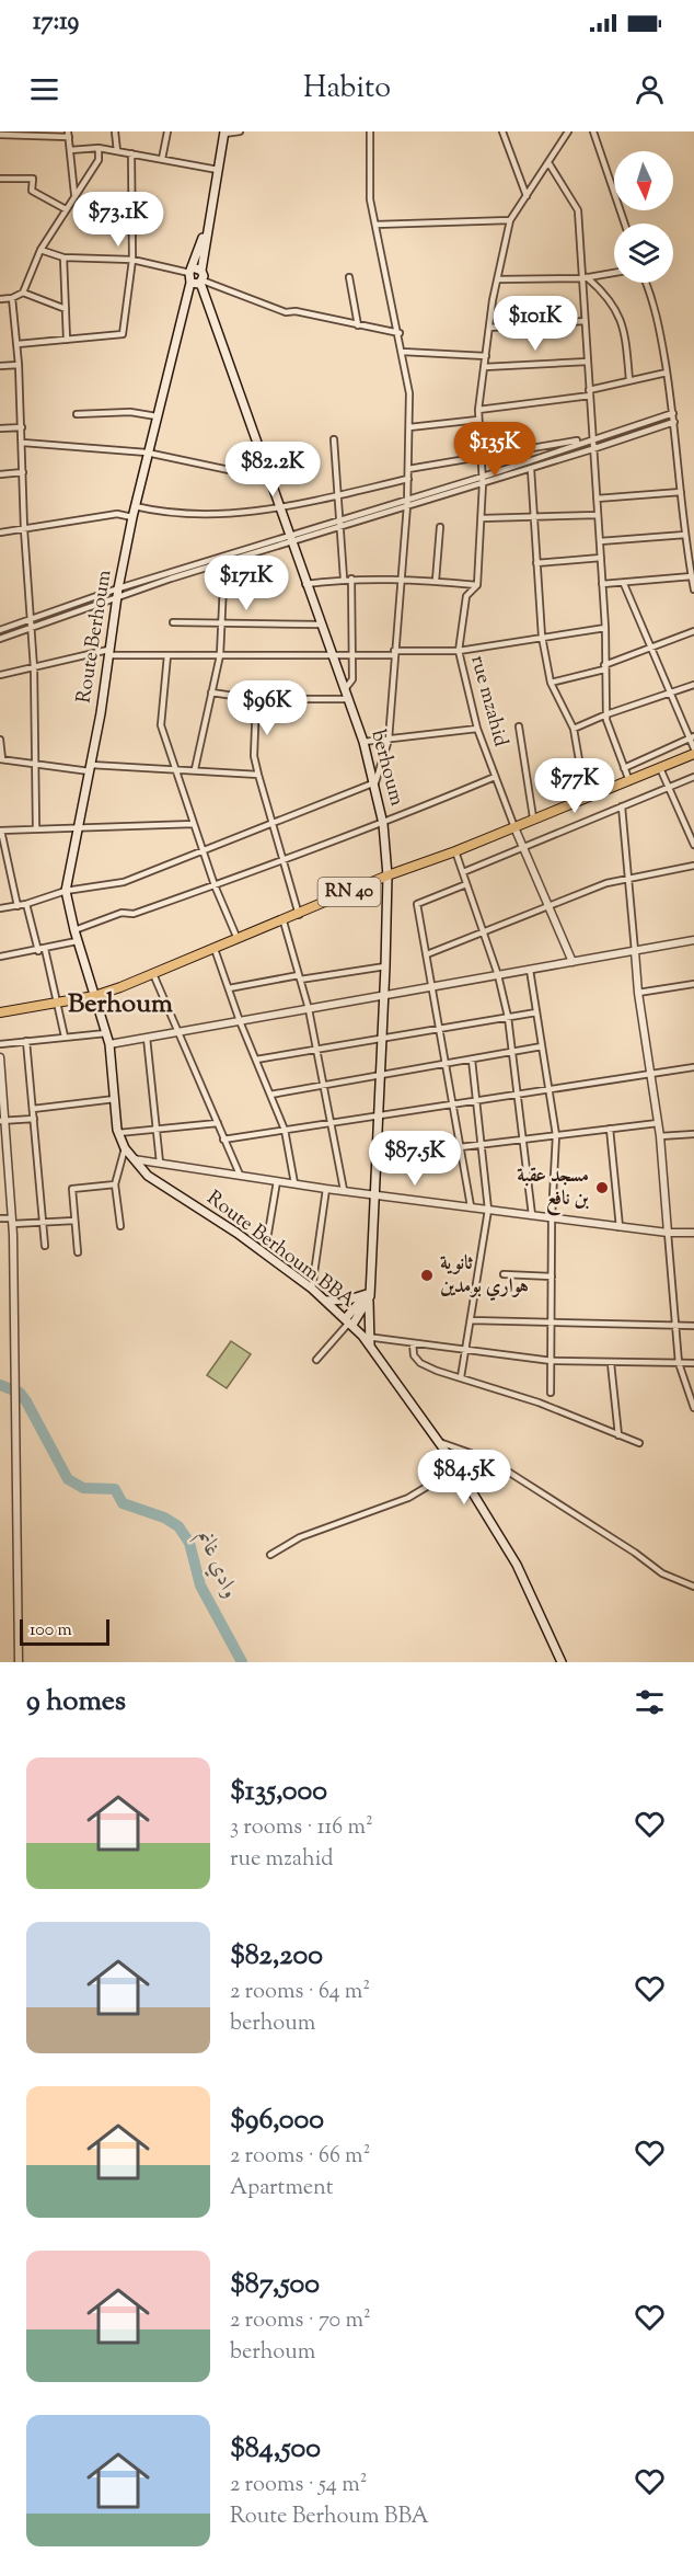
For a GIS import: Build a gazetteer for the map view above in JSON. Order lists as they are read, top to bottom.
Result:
{
  "streets": {
    "main road": [
      "Route Berhoum",
      "berhoum",
      "RN 40",
      "Route Berhoum BBA"
    ],
    "street": ["rue mzahid"]
  },
  "crossings": [
    ["Route Berhoum", "RN 40"],
    ["Route Berhoum", "Route Berhoum BBA"],
    ["rue mzahid", "RN 40"],
    ["berhoum", "RN 40"],
    ["berhoum", "Route Berhoum BBA"],
    ["RN 40", "Route Berhoum BBA"]
  ],
  "districts": ["Berhoum"],
  "water": ["وادي غانم"],
  "places": ["مسجد عقبة بن نافع", "ثانوية هواري بومدين"],
  "scale_bar": "100 m",
  "north": "bottom",
  "page": {
    "status": "17:19",
    "header": "Habito",
    "price": [
      "$73.1K",
      "$101K",
      "$135K",
      "$82.2K",
      "$171K",
      "$96K",
      "$77K",
      "$87.5K",
      "$84.5K"
    ],
    "scale": "100 m",
    "heading": "9 homes",
    "list": [
      {
        "name": "$135,000",
        "note": "3 rooms · 116 m² · rue mzahid"
      },
      {
        "name": "$82,200",
        "note": "2 rooms · 64 m² · berhoum"
      },
      {
        "name": "$96,000",
        "note": "2 rooms · 66 m² · Apartment"
      },
      {
        "name": "$87,500",
        "note": "2 rooms · 70 m² · berhoum"
      },
      {
        "name": "$84,500",
        "note": "2 rooms · 54 m² · Route Berhoum BBA"
      }
    ]
  }
}
